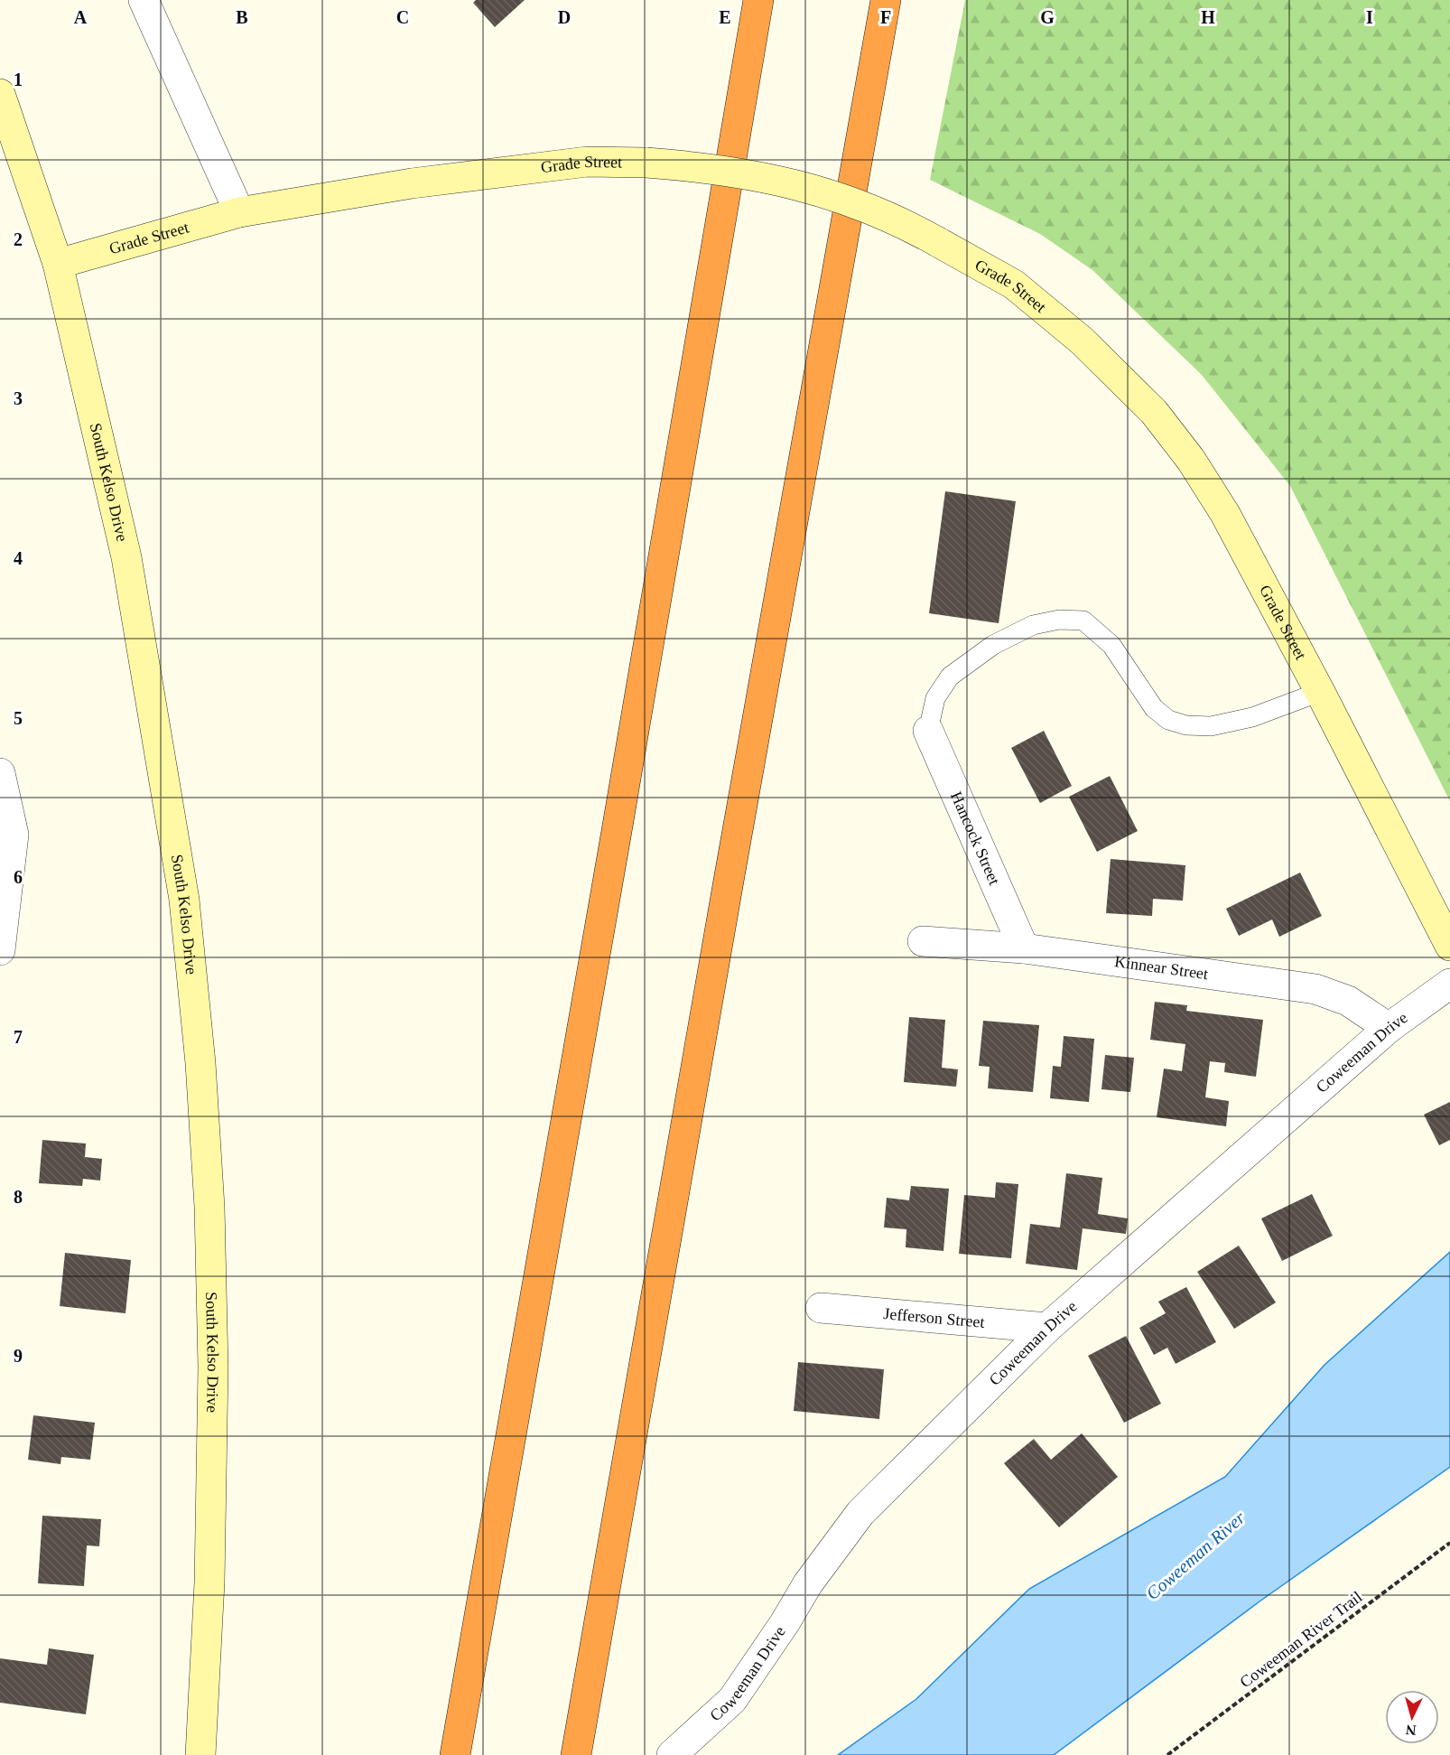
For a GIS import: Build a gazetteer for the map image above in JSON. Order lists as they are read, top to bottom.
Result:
{
  "streets": {
    "main road": ["Grade Street", "South Kelso Drive"],
    "street": [
      "Hancock Street",
      "Kinnear Street",
      "Coweeman Drive",
      "Jefferson Street"
    ],
    "path": ["Coweeman River Trail"]
  },
  "crossings": [
    ["Grade Street", "South Kelso Drive"],
    ["Hancock Street", "Kinnear Street"],
    ["Kinnear Street", "Coweeman Drive"],
    ["Coweeman Drive", "Jefferson Street"]
  ],
  "water": ["Coweeman River"],
  "north": "bottom",
  "grid": {
    "columns": [
      "A",
      "B",
      "C",
      "D",
      "E",
      "F",
      "G",
      "H",
      "I"
    ],
    "rows": [
      "1",
      "2",
      "3",
      "4",
      "5",
      "6",
      "7",
      "8",
      "9"
    ]
  }
}
